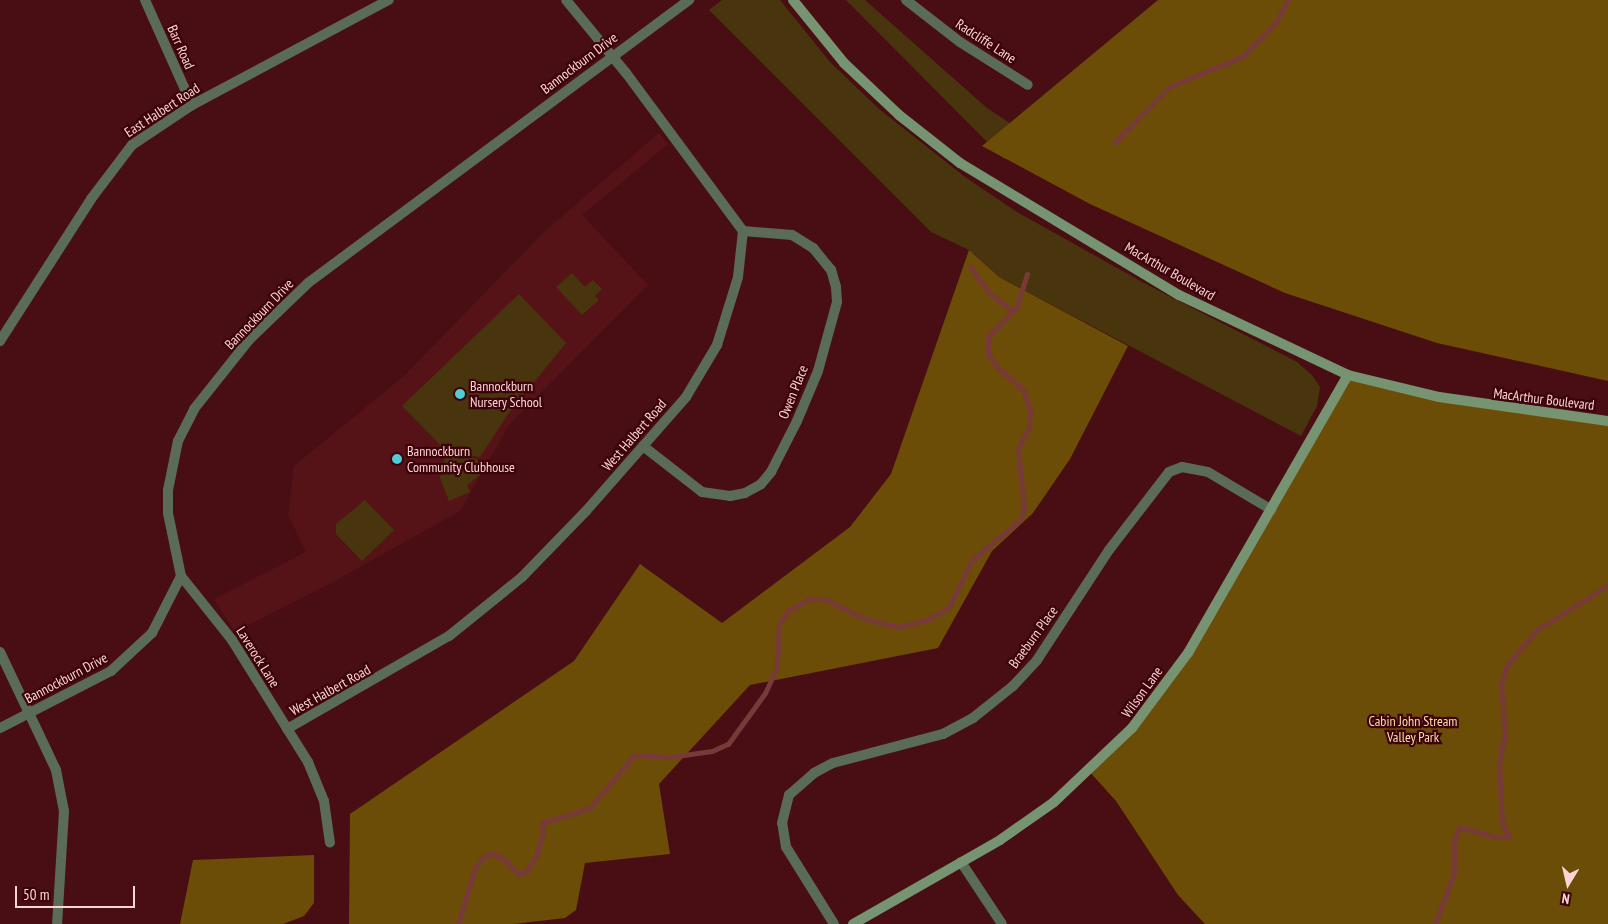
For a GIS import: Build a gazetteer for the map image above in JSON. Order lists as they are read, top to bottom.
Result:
{
  "streets": {
    "main road": ["MacArthur Boulevard", "Wilson Lane"],
    "street": [
      "Radcliffe Lane",
      "Barr Road",
      "Bannockburn Drive",
      "East Halbert Road",
      "Owen Place",
      "West Halbert Road",
      "Braeburn Place",
      "Laverock Lane"
    ]
  },
  "crossings": [
    ["Barr Road", "East Halbert Road"],
    ["Bannockburn Drive", "Laverock Lane"],
    ["MacArthur Boulevard", "Wilson Lane"],
    ["Owen Place", "West Halbert Road"],
    ["West Halbert Road", "Laverock Lane"],
    ["Braeburn Place", "Wilson Lane"]
  ],
  "parks": ["Cabin John Stream Valley Park"],
  "places": ["Bannockburn Nursery School", "Bannockburn Community Clubhouse"],
  "scale_bar": "50 m",
  "north": "bottom"
}
